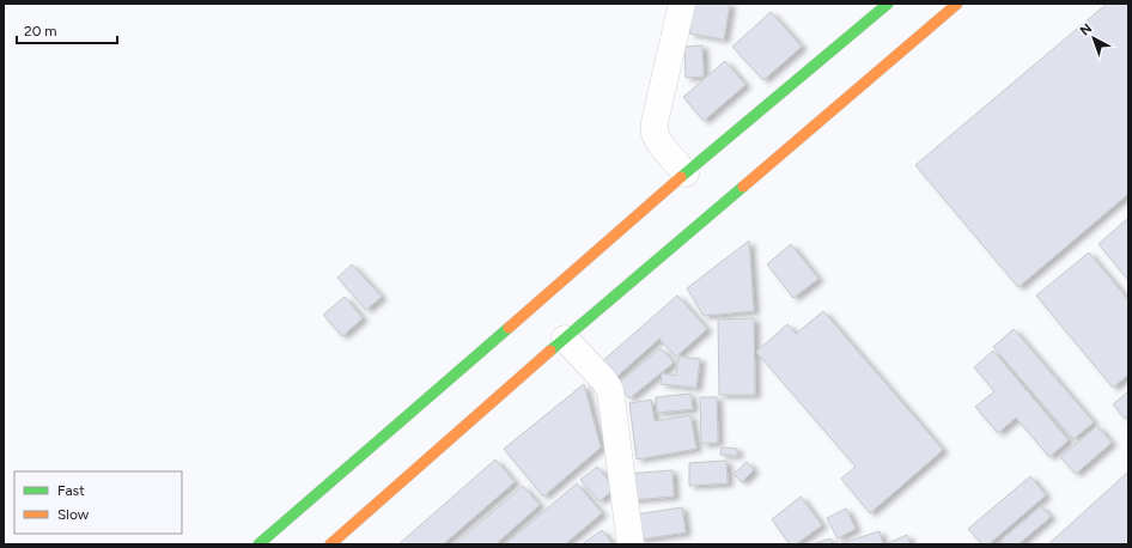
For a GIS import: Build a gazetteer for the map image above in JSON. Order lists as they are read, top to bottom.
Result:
{
  "legend": ["Fast", "Slow"],
  "scale_bar": "20 m",
  "north": "top left"
}
